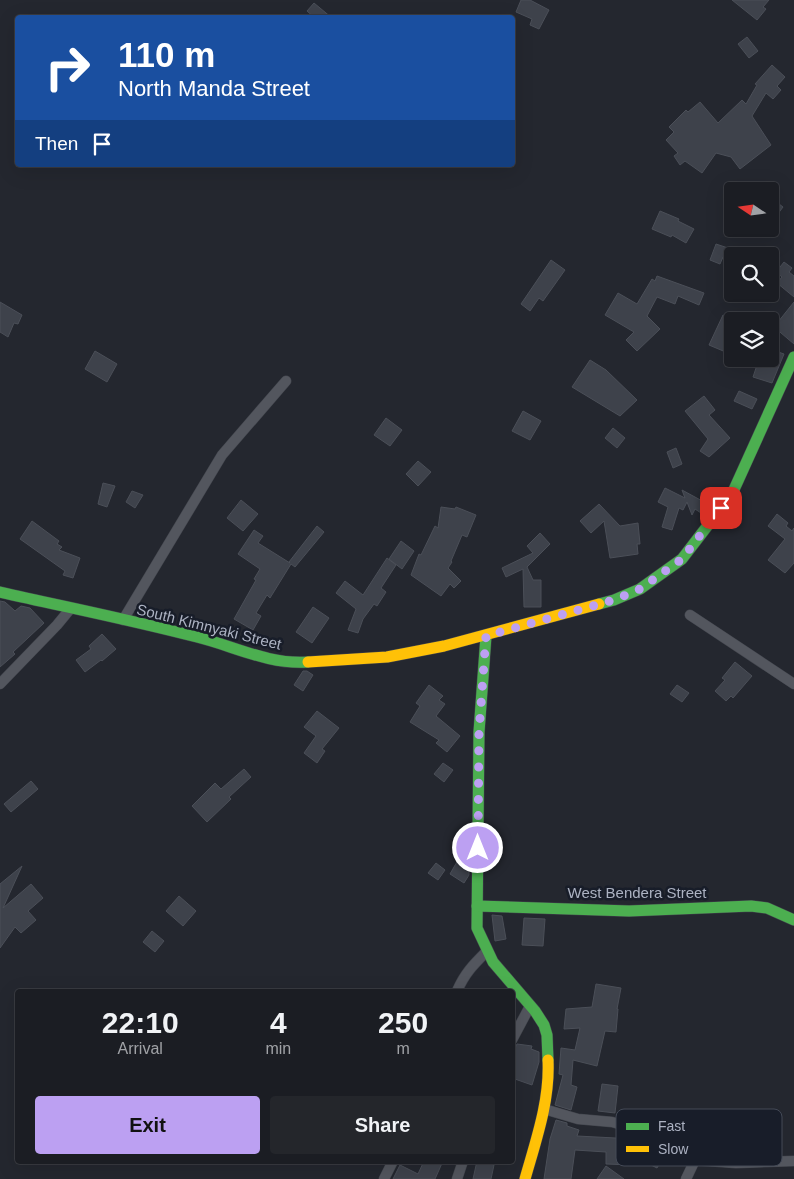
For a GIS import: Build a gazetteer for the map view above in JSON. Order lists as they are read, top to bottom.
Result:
{
  "streets": {
    "street": ["South Kimnyaki Street", "West Bendera Street"]
  },
  "legend": ["Fast", "Slow"],
  "north": "left",
  "page": {
    "turn": ["110 m", "North Manda Street"],
    "then": "Then",
    "eta": [
      "22:10",
      "Arrival",
      "4",
      "min",
      "250",
      "m"
    ],
    "buttons": ["Exit", "Share"]
  }
}
